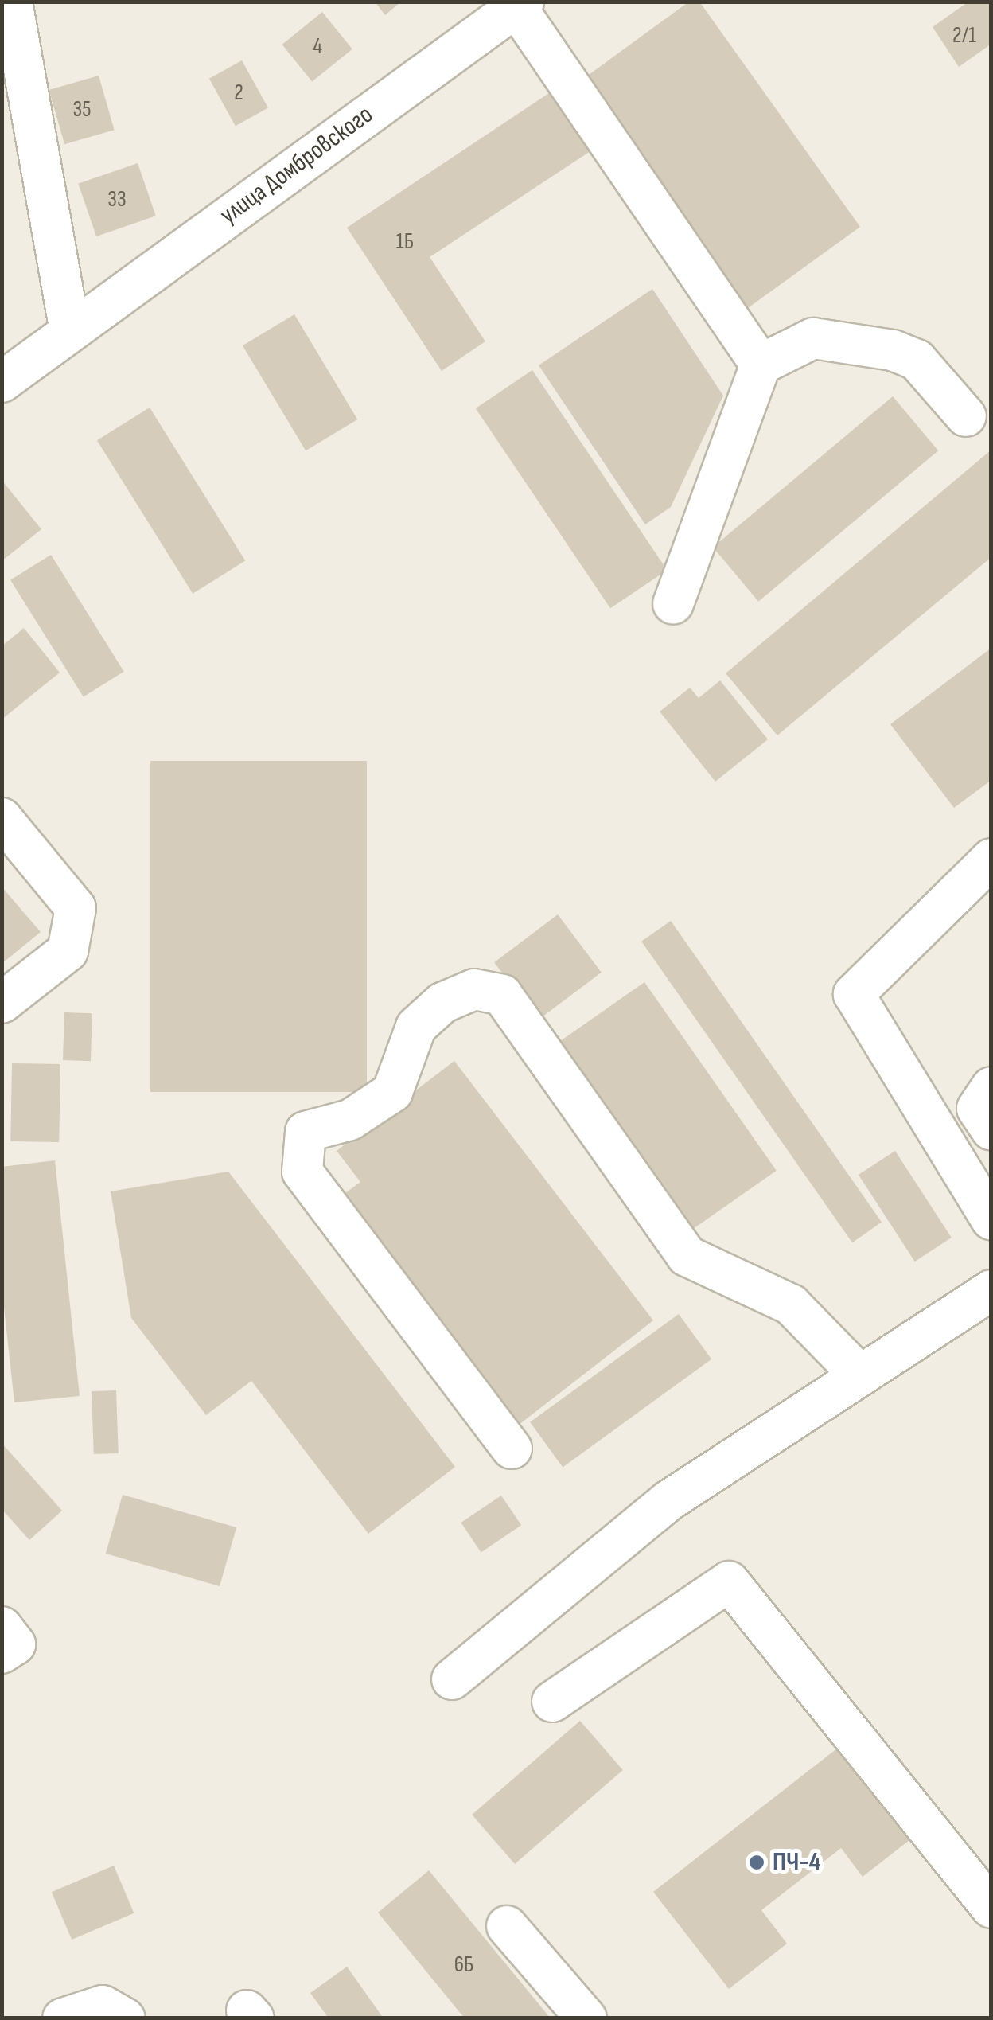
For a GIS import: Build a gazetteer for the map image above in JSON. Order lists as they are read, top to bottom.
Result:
{
  "streets": {
    "street": ["улица Домбровского"]
  },
  "places": ["ПЧ-4"],
  "house_numbers": [
    "2/1",
    "4",
    "2",
    "35",
    "33",
    "1Б",
    "6Б"
  ]
}
